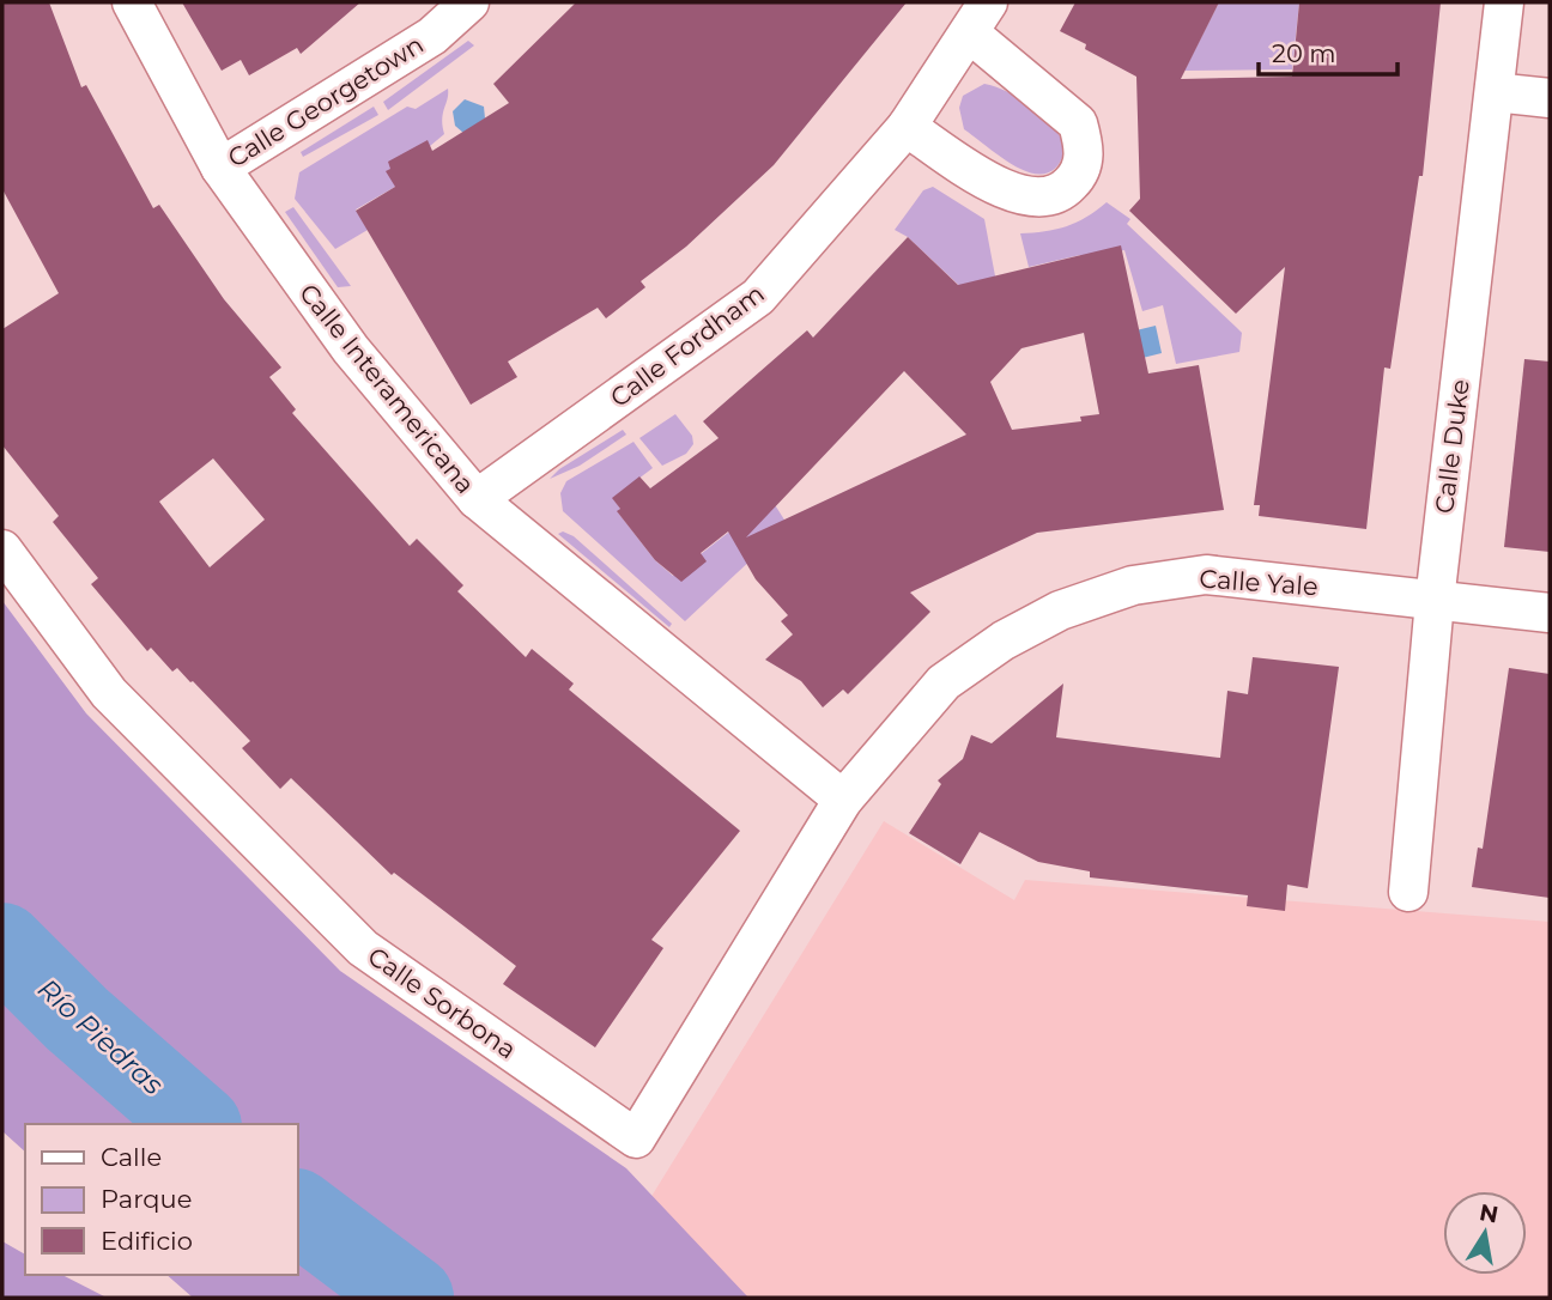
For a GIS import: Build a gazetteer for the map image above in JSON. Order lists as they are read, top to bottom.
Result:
{
  "streets": {
    "street": [
      "Calle Georgetown",
      "Calle Fordham",
      "Calle Interamericana",
      "Calle Duke",
      "Calle Yale",
      "Calle Sorbona"
    ]
  },
  "crossings": [
    ["Calle Georgetown", "Calle Interamericana"],
    ["Calle Fordham", "Calle Interamericana"],
    ["Calle Interamericana", "Calle Yale"],
    ["Calle Interamericana", "Calle Sorbona"],
    ["Calle Duke", "Calle Yale"],
    ["Calle Yale", "Calle Sorbona"]
  ],
  "water": ["Río Piedras"],
  "legend": ["Calle", "Parque", "Edificio"],
  "scale_bar": "20 m",
  "north": "top"
}
